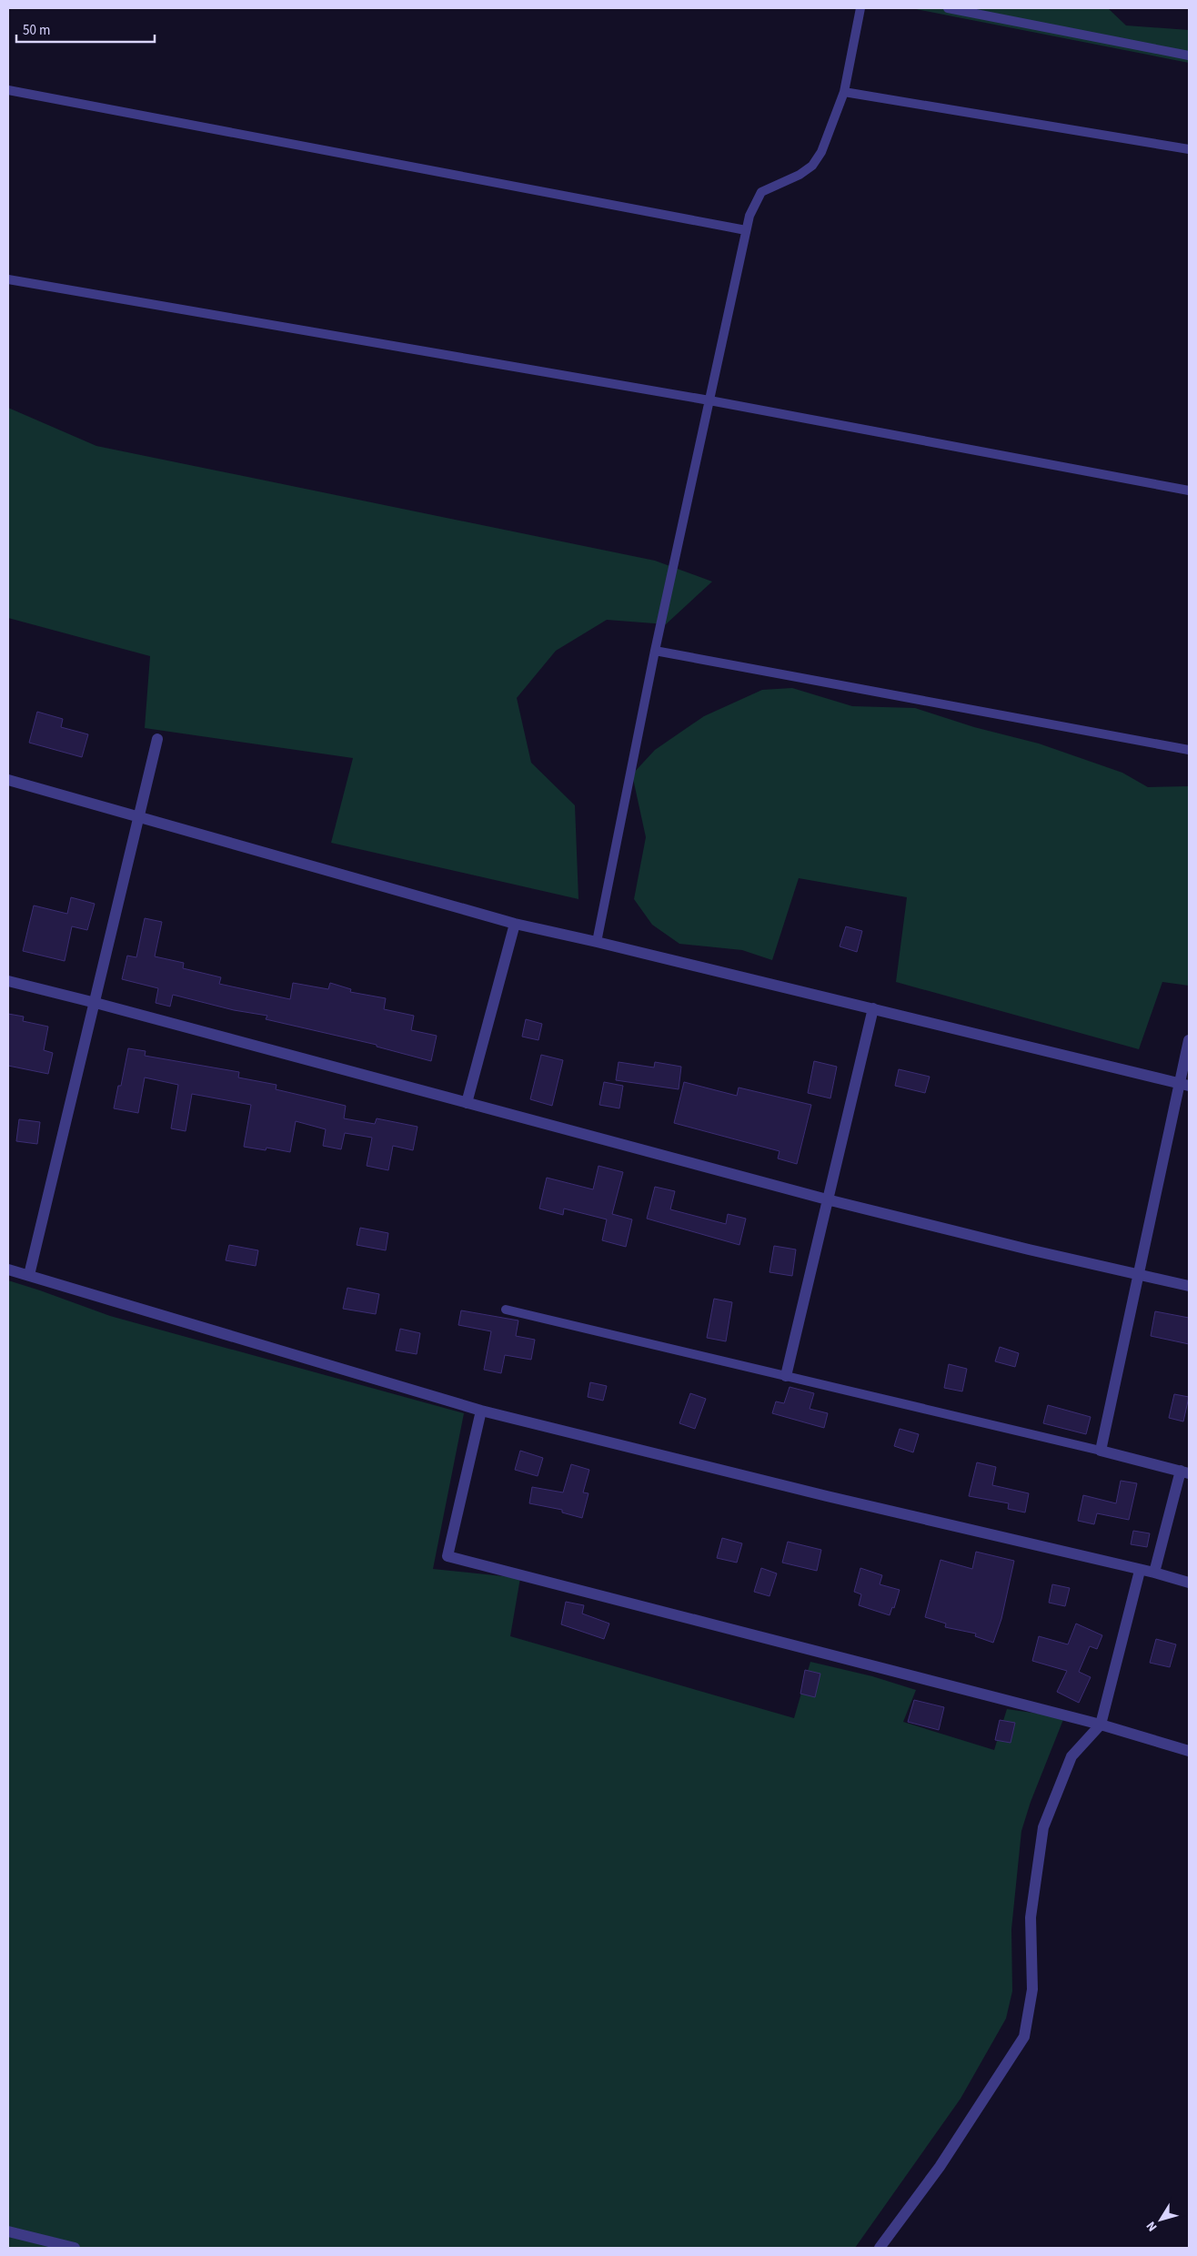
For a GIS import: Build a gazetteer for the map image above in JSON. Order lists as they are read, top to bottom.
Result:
{
  "scale_bar": "50 m",
  "north": "bottom left"
}
